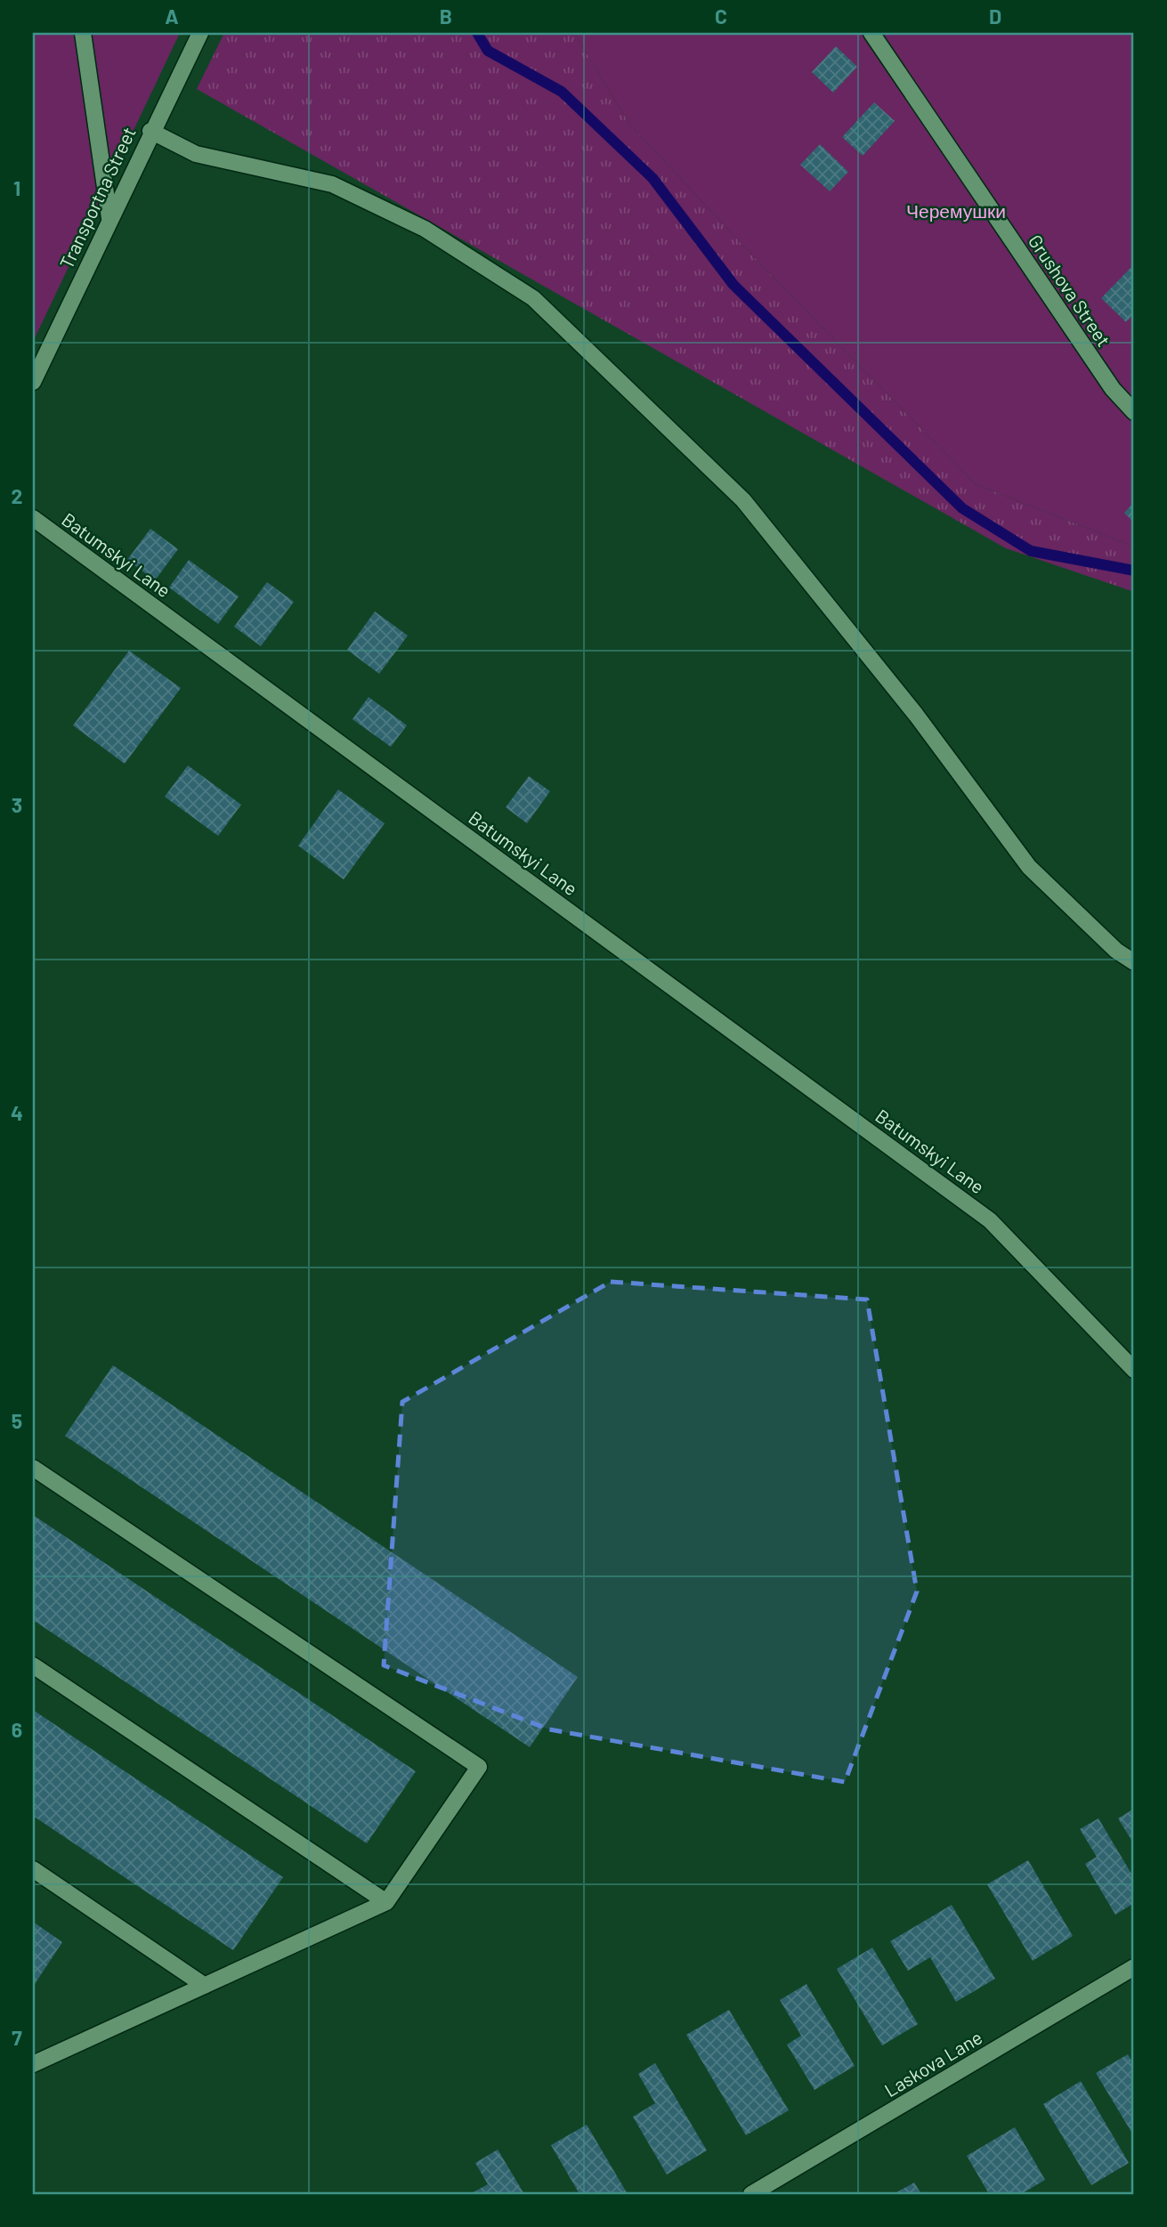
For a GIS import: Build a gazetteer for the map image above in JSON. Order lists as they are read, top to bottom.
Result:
{
  "streets": {
    "street": [
      "Transportna Street",
      "Grushova Street",
      "Batumskyi Lane",
      "Laskova Lane"
    ]
  },
  "parks": ["Черемушки"],
  "grid": {
    "columns": [
      "A",
      "B",
      "C",
      "D"
    ],
    "rows": [
      "1",
      "2",
      "3",
      "4",
      "5",
      "6",
      "7"
    ]
  }
}
